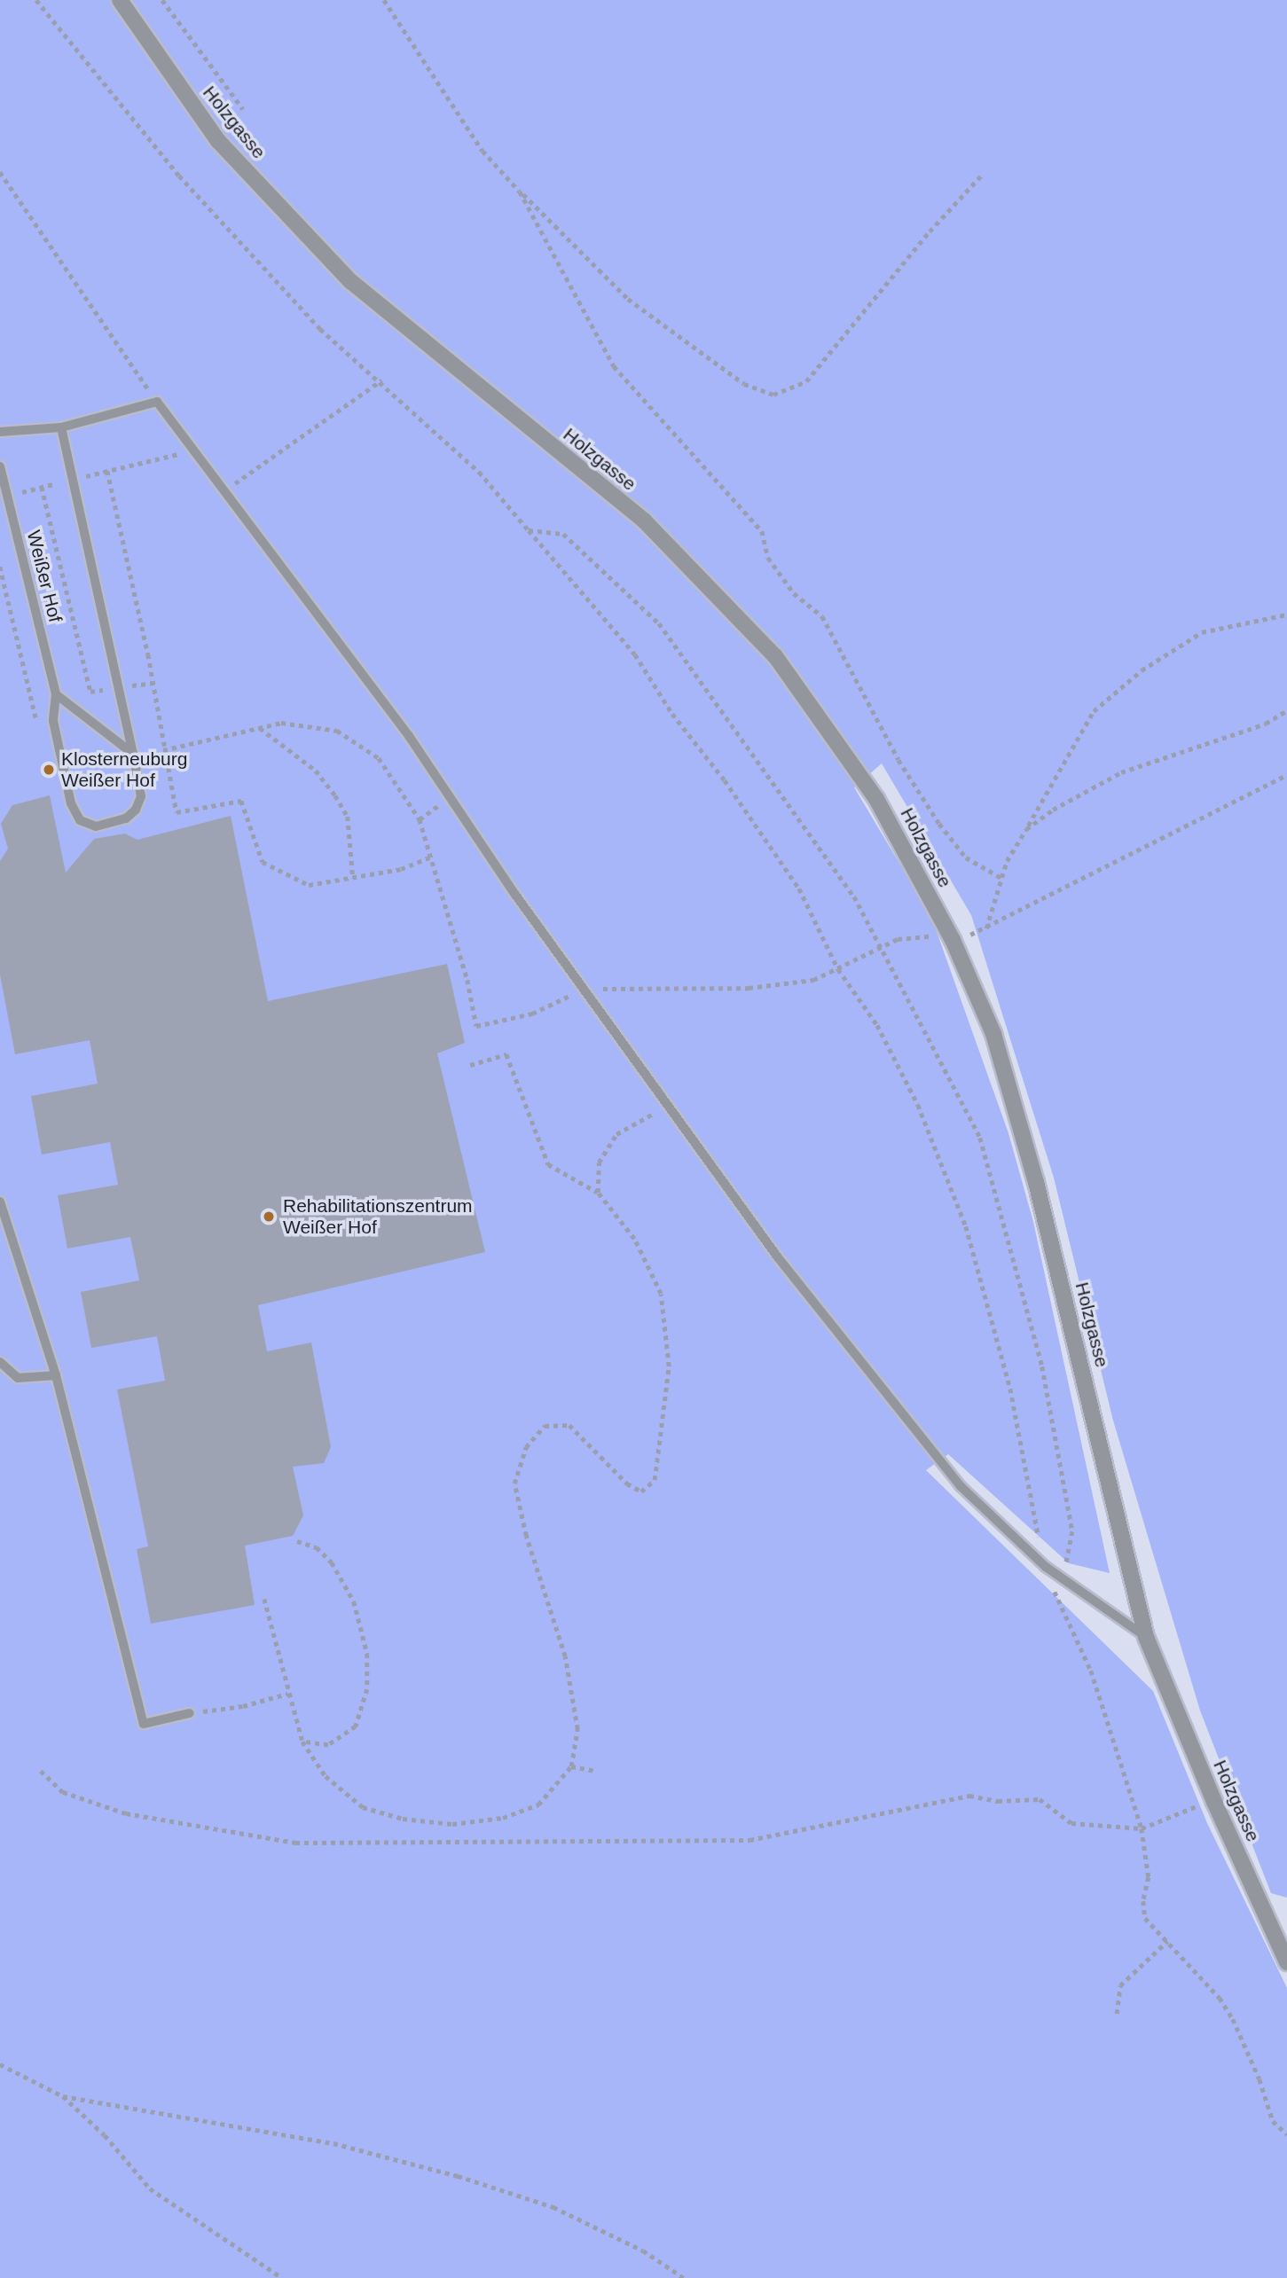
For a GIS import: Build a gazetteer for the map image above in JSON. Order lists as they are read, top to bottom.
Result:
{
  "streets": {
    "street": ["Holzgasse"],
    "lane": ["Weißer Hof"]
  },
  "places": ["Klosterneuburg Weißer Hof", "Rehabilitationszentrum Weißer Hof"]
}
